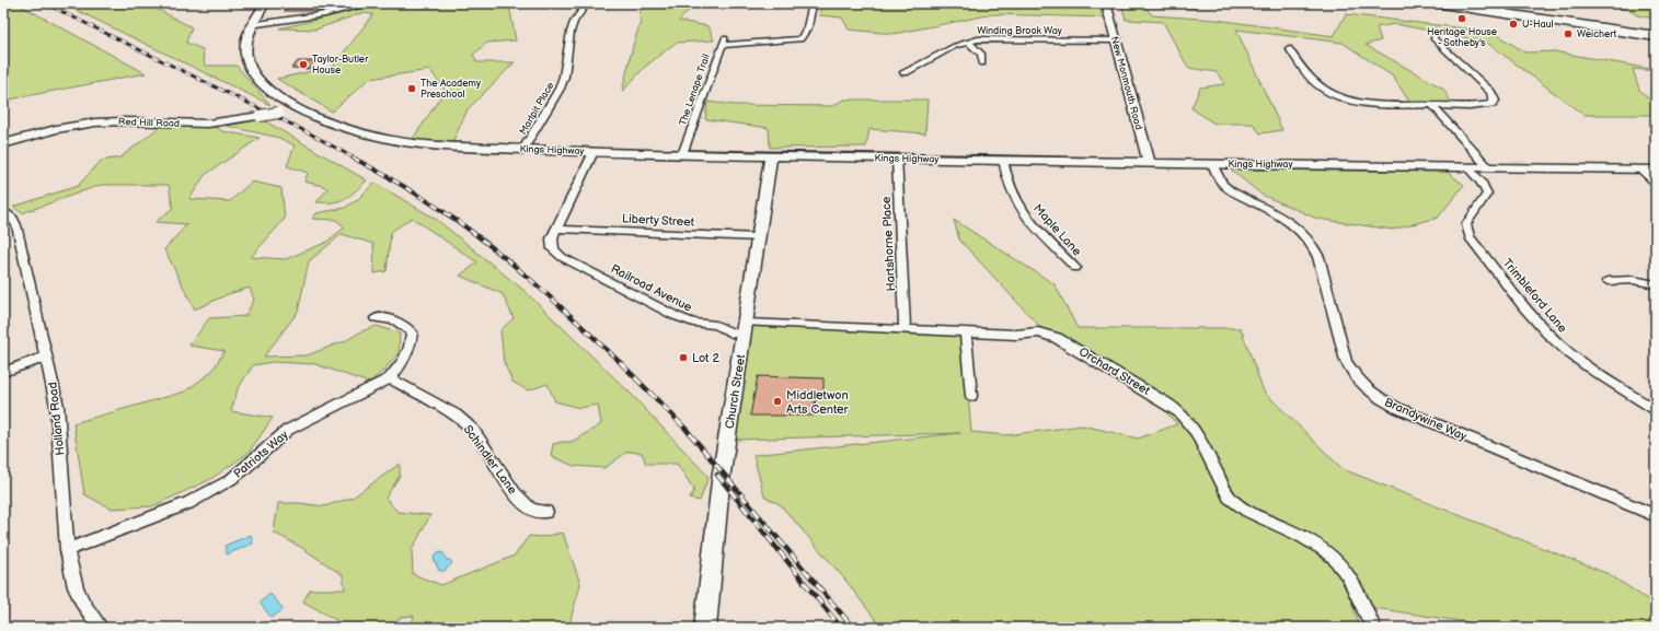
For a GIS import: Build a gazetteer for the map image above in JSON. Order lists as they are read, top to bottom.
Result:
{
  "streets": {
    "street": [
      "Winding Brook Way",
      "New Monmouth Road",
      "The Lenape Trail",
      "Marlpit Place",
      "Red Hill Road",
      "Kings Highway",
      "Liberty Street",
      "Maple Lane",
      "Hartshorne Place",
      "Railroad Avenue",
      "Trimbleford Lane",
      "Orchard Street",
      "Church Street",
      "Holland Road",
      "Brandywine Way",
      "Patriots Way",
      "Schindler Lane"
    ]
  },
  "crossings": [
    ["Winding Brook Way", "New Monmouth Road"],
    ["New Monmouth Road", "Kings Highway"],
    ["The Lenape Trail", "Kings Highway"],
    ["Marlpit Place", "Kings Highway"],
    ["Red Hill Road", "Kings Highway"],
    ["Kings Highway", "Maple Lane"],
    ["Kings Highway", "Hartshorne Place"],
    ["Kings Highway", "Trimbleford Lane"],
    ["Kings Highway", "Church Street"],
    ["Kings Highway", "Brandywine Way"],
    ["Liberty Street", "Railroad Avenue"],
    ["Liberty Street", "Church Street"],
    ["Hartshorne Place", "Orchard Street"],
    ["Railroad Avenue", "Orchard Street"],
    ["Railroad Avenue", "Church Street"],
    ["Orchard Street", "Church Street"],
    ["Holland Road", "Patriots Way"],
    ["Patriots Way", "Schindler Lane"]
  ],
  "places": [
    "Heritage House - Sotheby's",
    "U-Haul",
    "Weichert",
    "Taylor-Butler House",
    "The Academy Preschool",
    "Lot 2",
    "Middletwon Arts Center"
  ]
}
